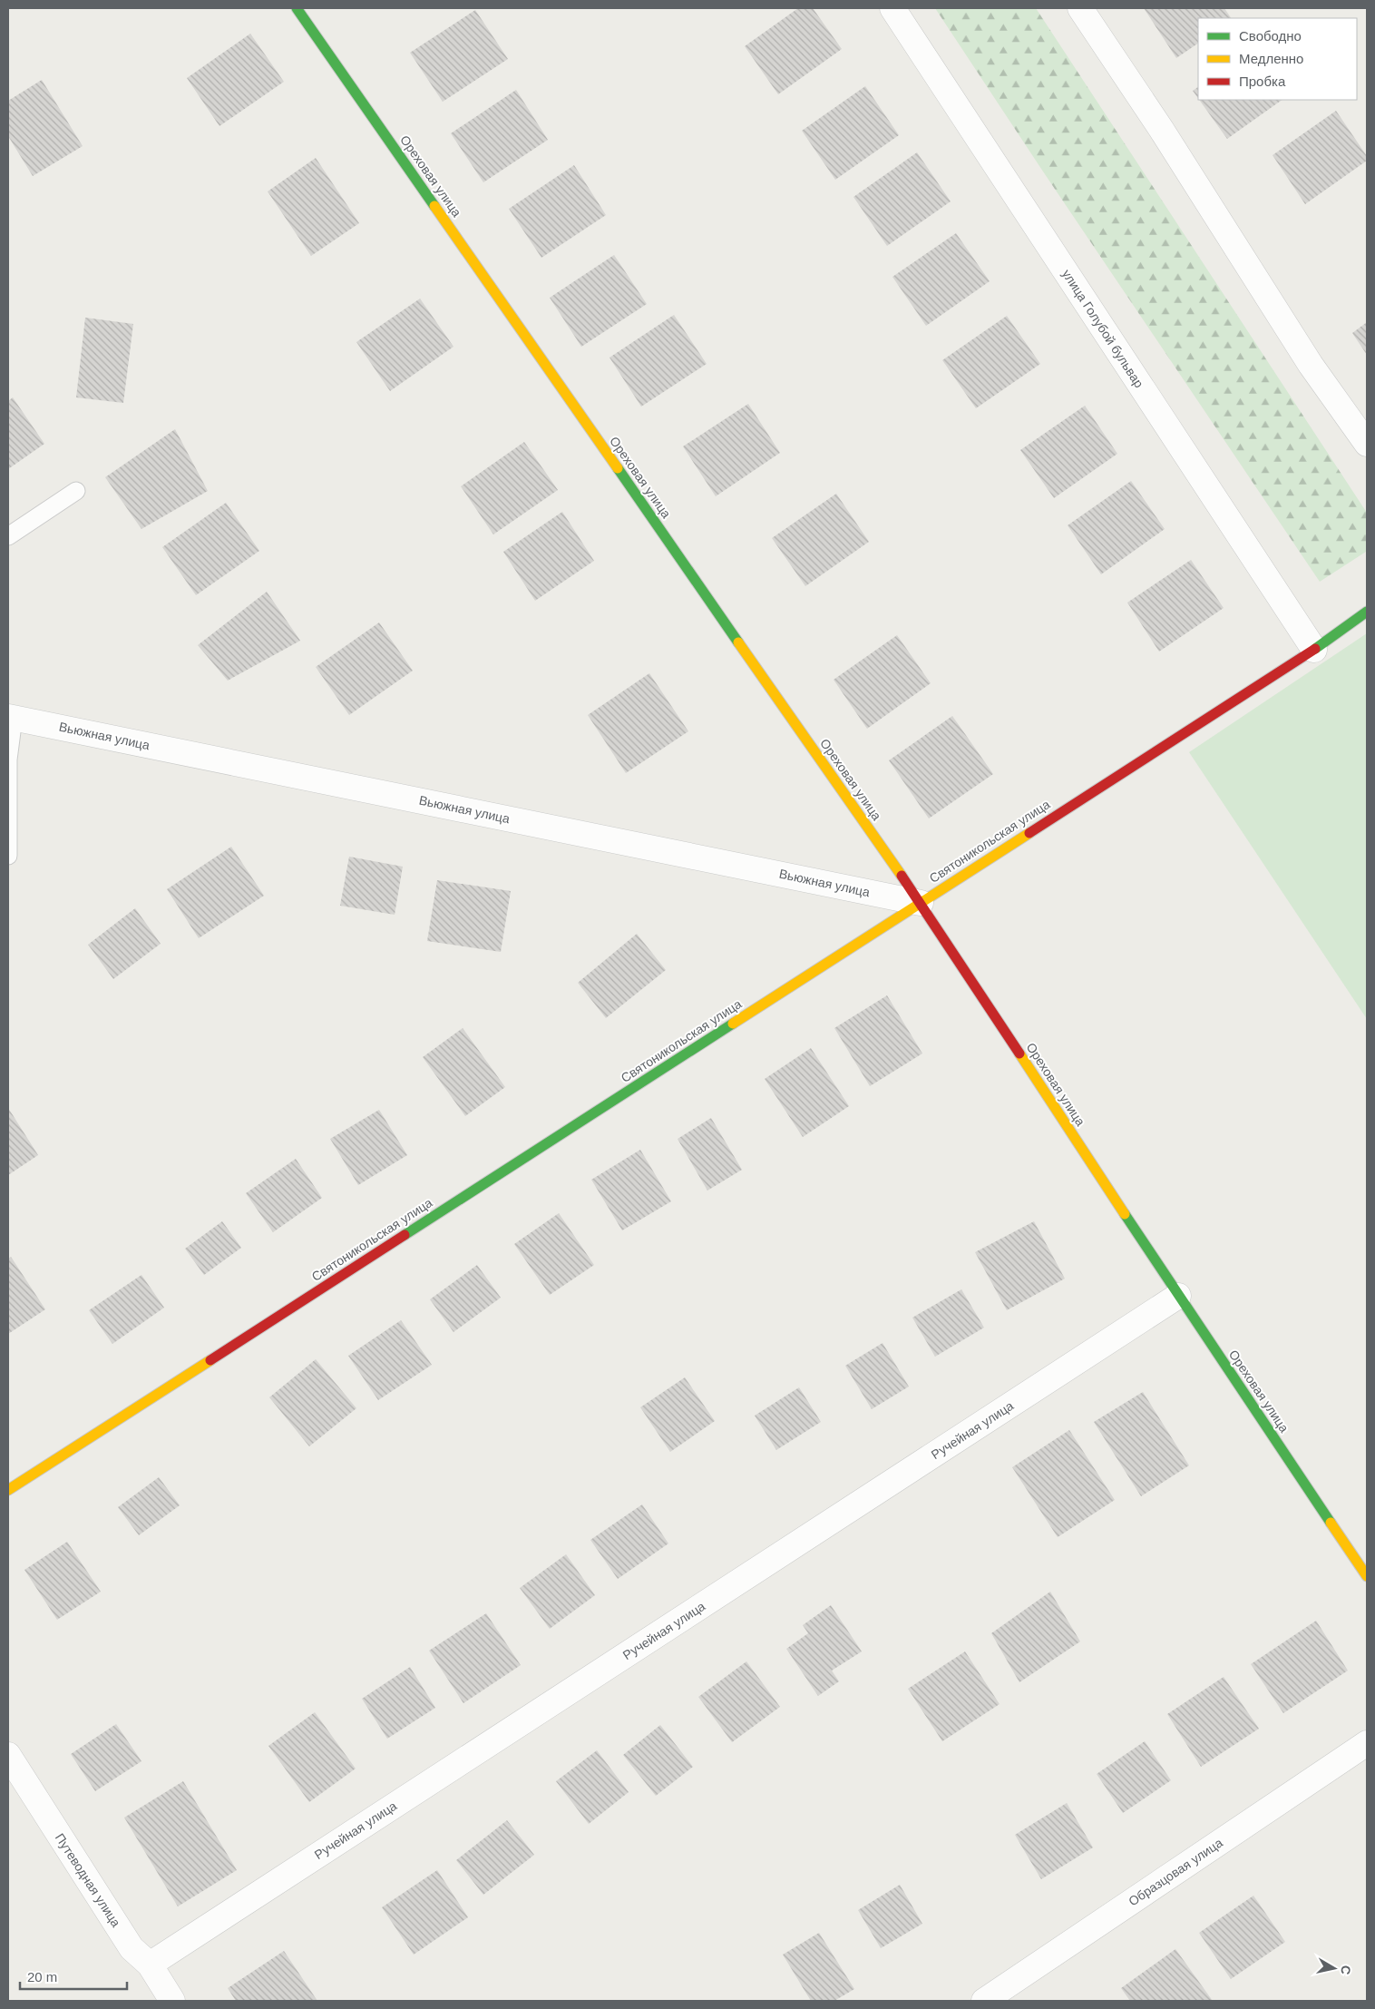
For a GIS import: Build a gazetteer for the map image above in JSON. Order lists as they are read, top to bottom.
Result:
{
  "streets": {
    "street": [
      "Ореховая улица",
      "улица Голубой бульвар",
      "Вьюжная улица",
      "Святоникольская улица",
      "Ручейная улица",
      "Образцовая улица",
      "Путеводная улица"
    ]
  },
  "crossings": [
    ["Ореховая улица", "Вьюжная улица"],
    ["Ореховая улица", "Святоникольская улица"],
    ["Ореховая улица", "Ручейная улица"],
    ["улица Голубой бульвар", "Святоникольская улица"],
    ["Вьюжная улица", "Святоникольская улица"],
    ["Ручейная улица", "Путеводная улица"]
  ],
  "legend": ["Свободно", "Медленно", "Пробка"],
  "scale_bar": "20 m",
  "north": "right"
}
